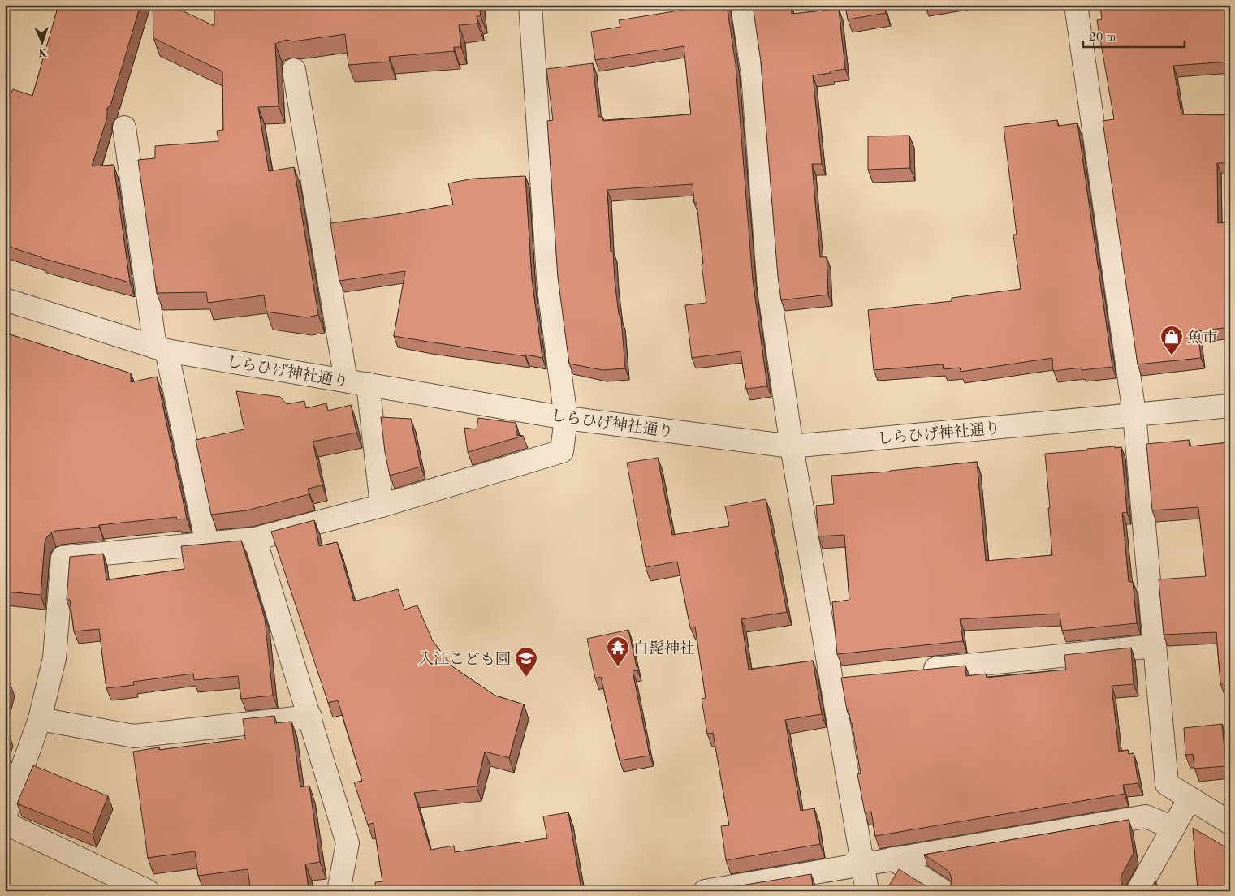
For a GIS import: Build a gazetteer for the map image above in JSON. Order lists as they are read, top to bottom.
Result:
{
  "streets": {
    "street": ["しらひげ神社通り"]
  },
  "places": {
    "shop": ["魚市"],
    "temple": ["白髭神社"],
    "school or university": ["入江こども園"]
  },
  "scale_bar": "20 m",
  "north": "bottom"
}
